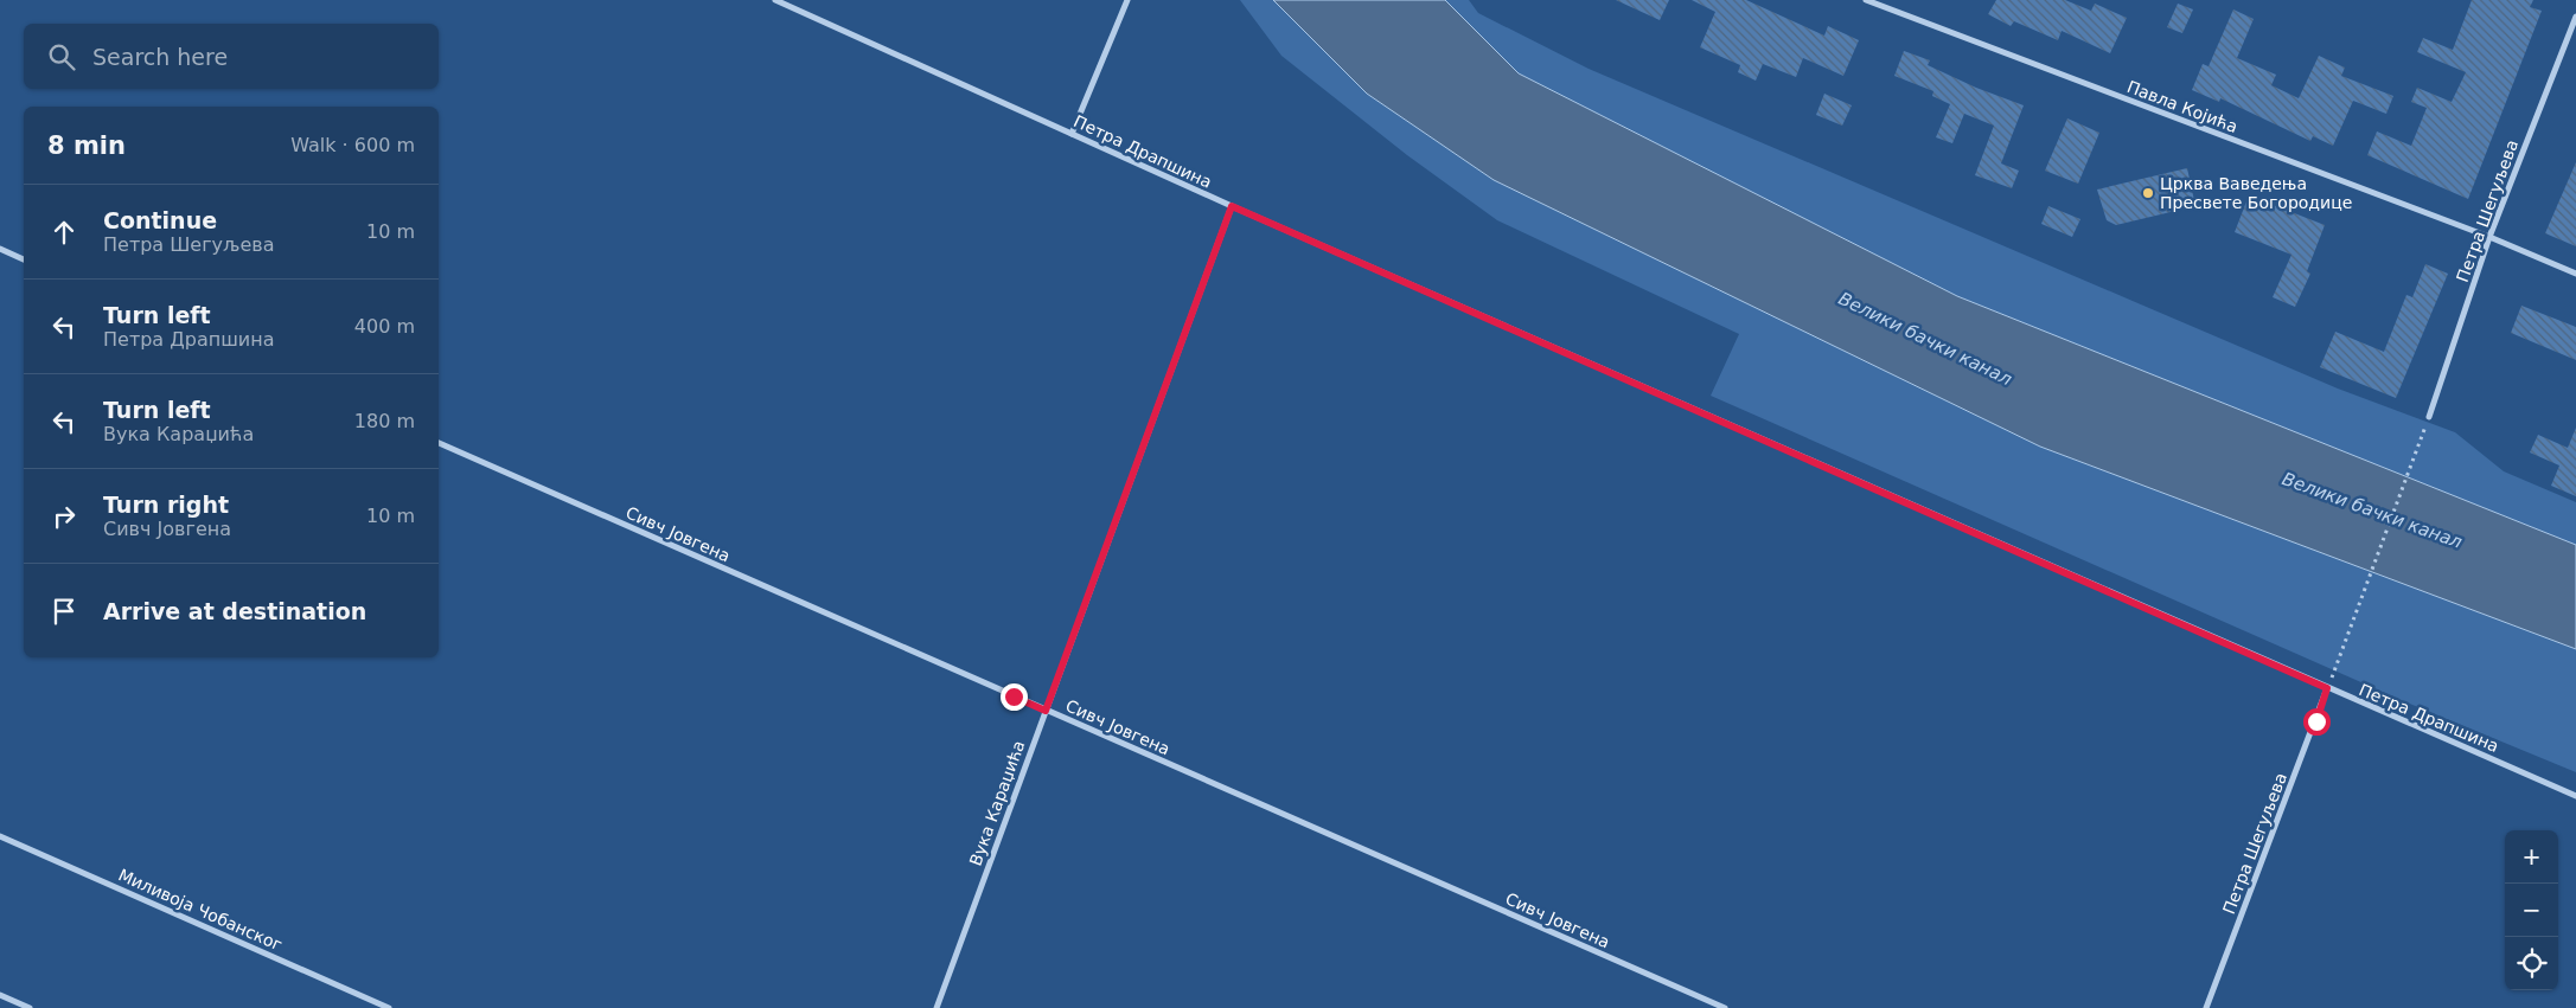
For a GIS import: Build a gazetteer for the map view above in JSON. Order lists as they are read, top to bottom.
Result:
{
  "streets": {
    "street": [
      "Павла Којића",
      "Петра Драпшина",
      "Петра Шегуљева",
      "Сивч Јовгена",
      "Вука Караџића",
      "Миливоја Чобанског"
    ]
  },
  "crossings": [
    ["Павла Којића", "Петра Шегуљева"],
    ["Петра Драпшина", "Петра Шегуљева"],
    ["Петра Драпшина", "Вука Караџића"],
    ["Сивч Јовгена", "Вука Караџића"]
  ],
  "water": ["Велики бачки канал"],
  "places": ["Црква Ваведења Пресвете Богородице"],
  "page": {
    "search": "Search here",
    "heading": ["8 min", "Walk · 600 m"],
    "list": [
      ["Continue", "Петра Шегуљева", "10 m"],
      ["Turn left", "Петра Драпшина", "400 m"],
      ["Turn left", "Вука Караџића", "180 m"],
      ["Turn right", "Сивч Јовгена", "10 m"],
      "Arrive at destination"
    ],
    "map_buttons": ["+", "−"]
  }
}
